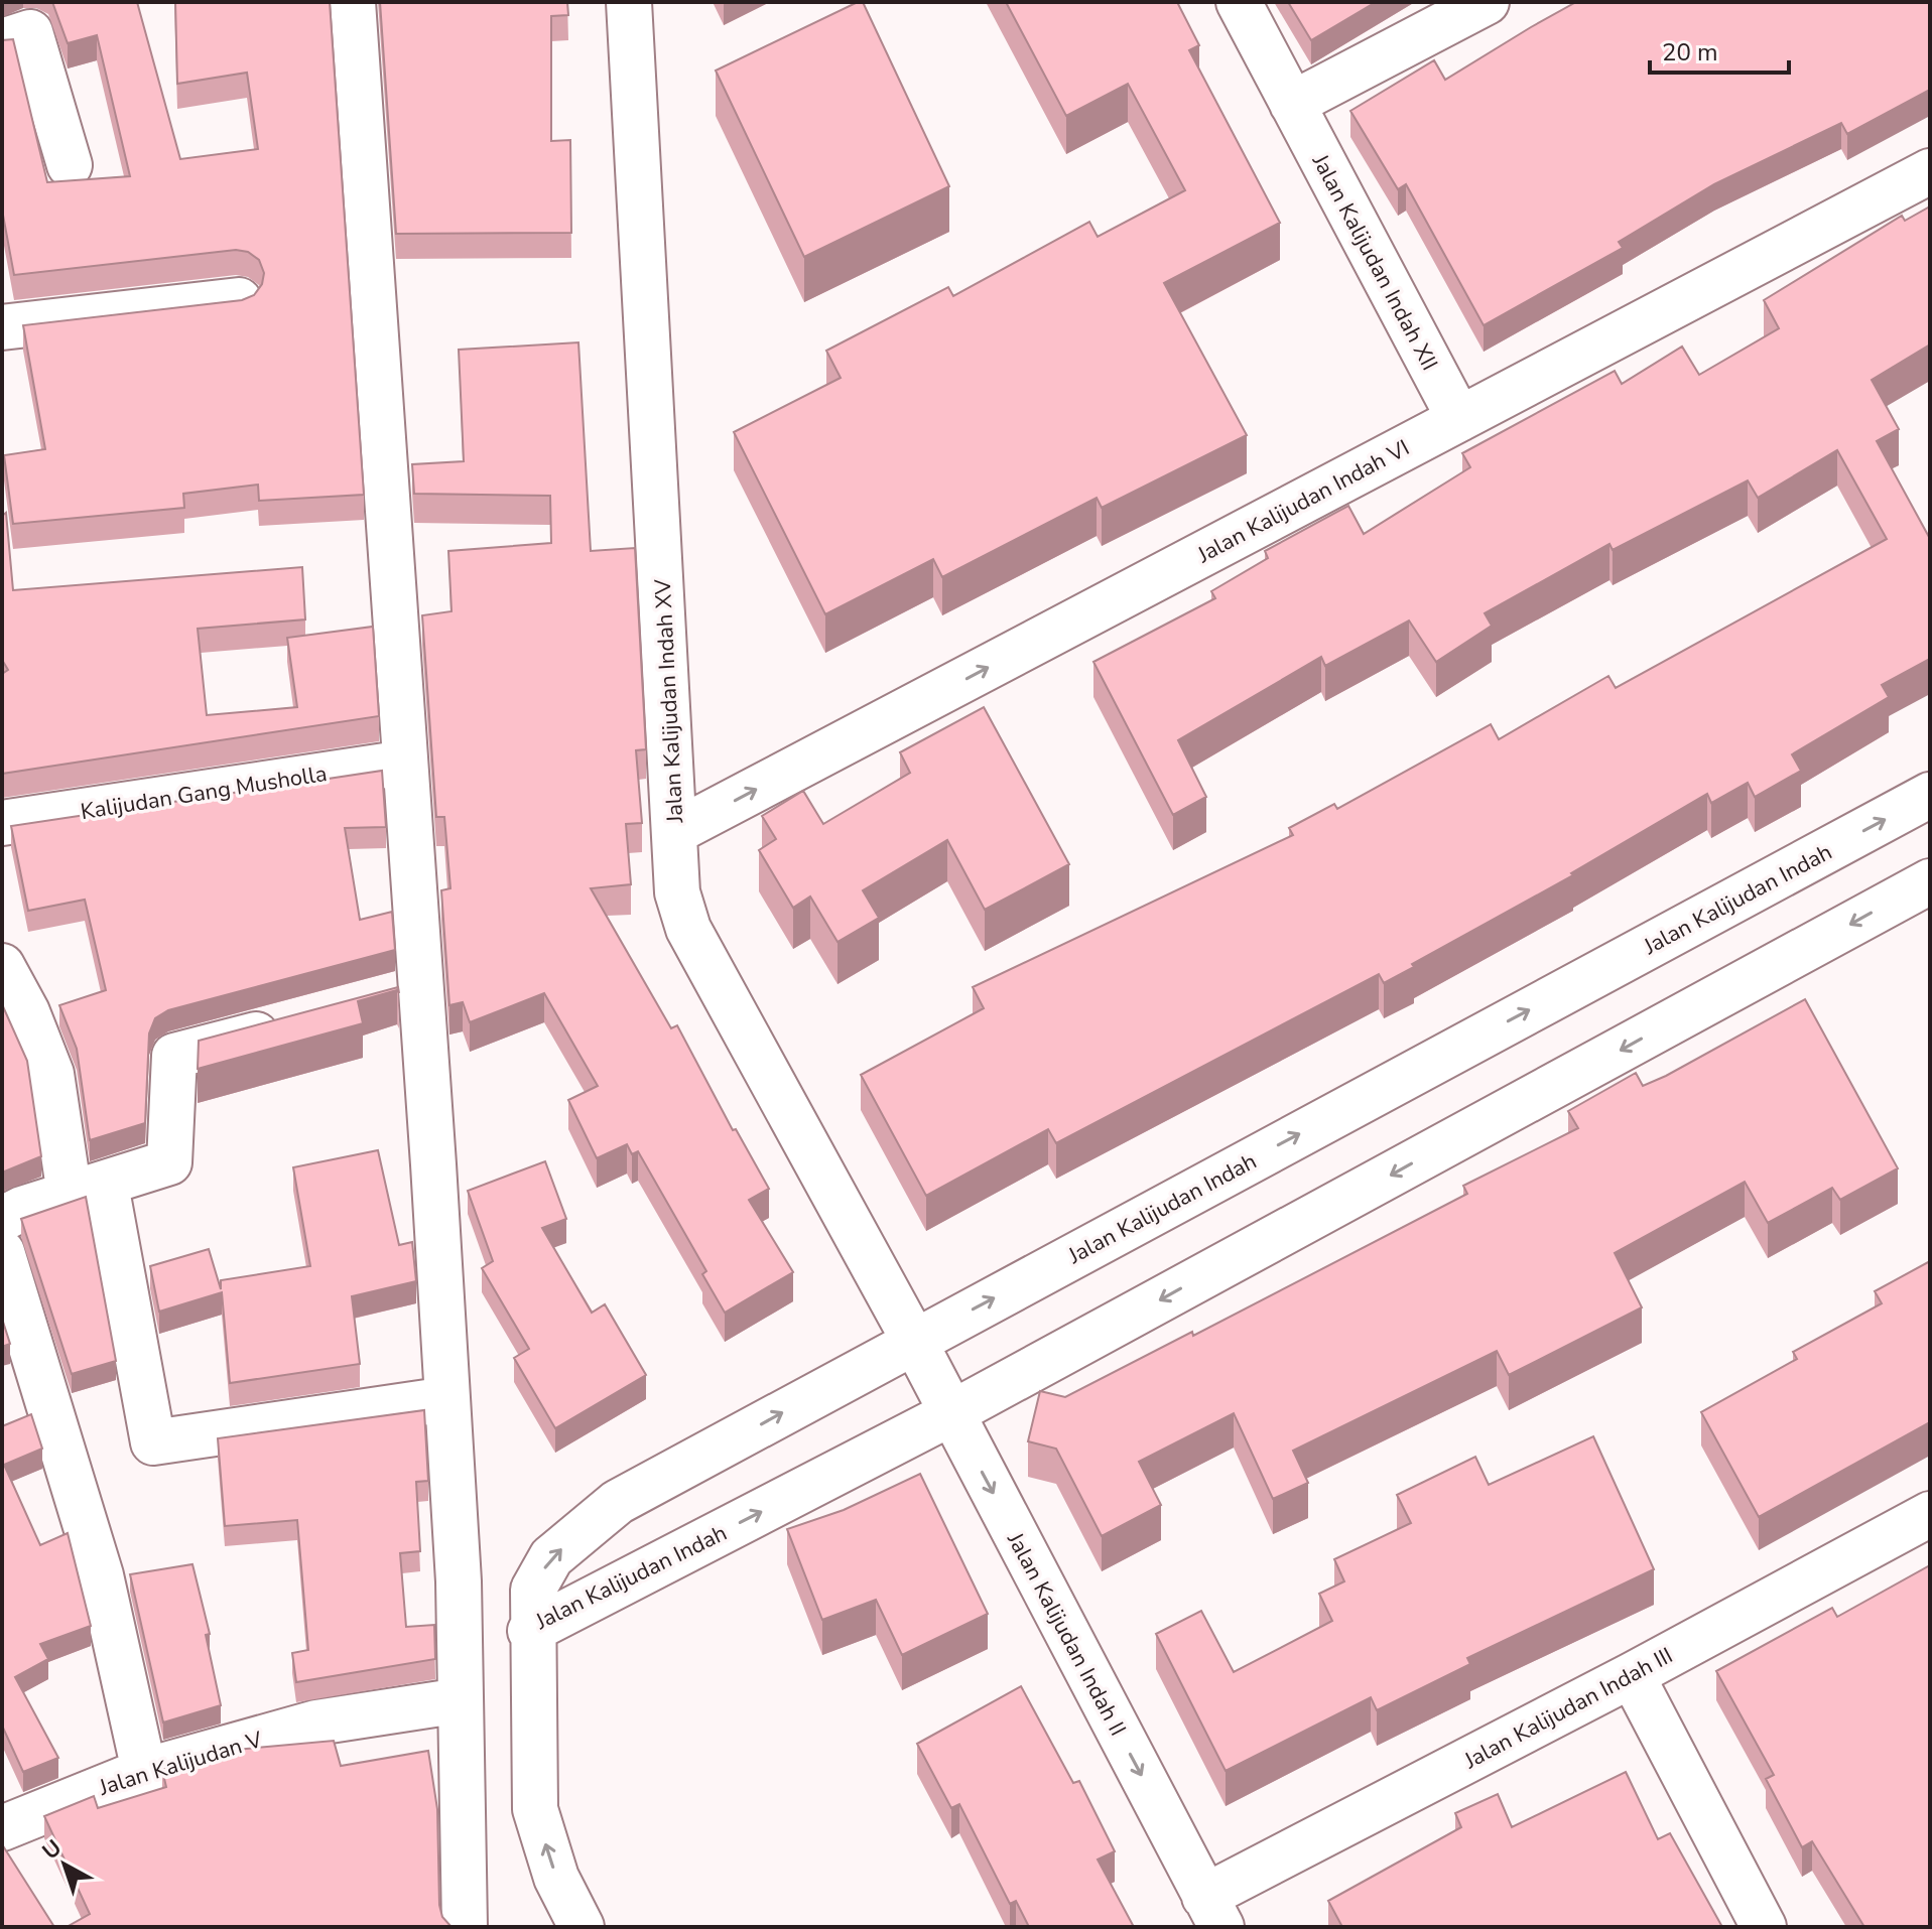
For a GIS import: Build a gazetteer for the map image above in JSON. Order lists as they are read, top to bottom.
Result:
{
  "streets": {
    "street": [
      "Jalan Kalijudan Indah XII",
      "Jalan Kalijudan Indah VI",
      "Jalan Kalijudan Indah XV",
      "Kalijudan Gang Musholla",
      "Jalan Kalijudan Indah",
      "Jalan Kalijudan Indah II",
      "Jalan Kalijudan Indah III",
      "Jalan Kalijudan V"
    ]
  },
  "crossings": [
    ["Jalan Kalijudan Indah XII", "Jalan Kalijudan Indah VI"],
    ["Jalan Kalijudan Indah VI", "Jalan Kalijudan Indah XV"],
    ["Jalan Kalijudan Indah XV", "Jalan Kalijudan Indah"],
    ["Jalan Kalijudan Indah XV", "Jalan Kalijudan Indah II"],
    ["Jalan Kalijudan Indah", "Jalan Kalijudan Indah II"],
    ["Jalan Kalijudan Indah II", "Jalan Kalijudan Indah III"]
  ],
  "one_way": ["Jalan Kalijudan Indah VI", "Jalan Kalijudan Indah II"],
  "scale_bar": "20 m",
  "north": "top left"
}
